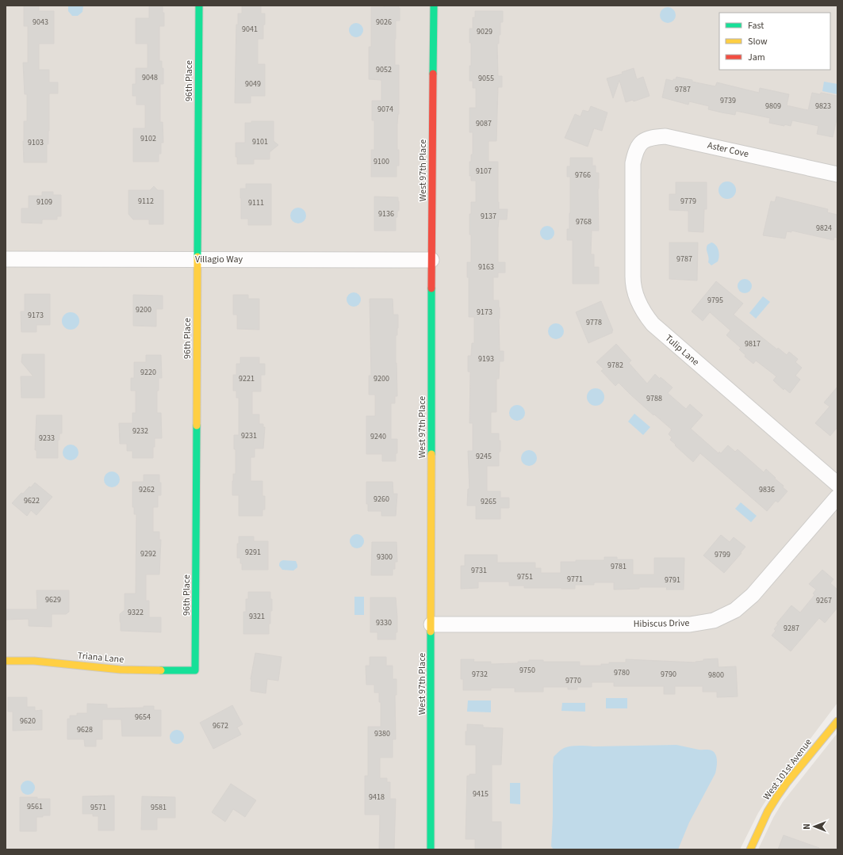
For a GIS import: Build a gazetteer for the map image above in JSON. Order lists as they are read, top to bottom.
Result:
{
  "streets": {
    "street": [
      "96th Place",
      "Aster Cove",
      "West 97th Place",
      "Villagio Way",
      "Tulip Lane",
      "Hibiscus Drive",
      "Triana Lane",
      "West 101st Avenue"
    ]
  },
  "crossings": [
    ["96th Place", "Villagio Way"],
    ["96th Place", "Triana Lane"],
    ["Aster Cove", "Tulip Lane"],
    ["West 97th Place", "Villagio Way"],
    ["West 97th Place", "Hibiscus Drive"]
  ],
  "house_numbers": [
    "9043",
    "9026",
    "9041",
    "9029",
    "9052",
    "9048",
    "9055",
    "9049",
    "9787",
    "9739",
    "9809",
    "9823",
    "9074",
    "9087",
    "9102",
    "9101",
    "9103",
    "9100",
    "9107",
    "9766",
    "9112",
    "9779",
    "9109",
    "9111",
    "9136",
    "9137",
    "9768",
    "9824",
    "9787",
    "9163",
    "9795",
    "9200",
    "9173",
    "9173",
    "9778",
    "9817",
    "9193",
    "9782",
    "9220",
    "9221",
    "9200",
    "9788",
    "9232",
    "9231",
    "9240",
    "9233",
    "9245",
    "9262",
    "9836",
    "9260",
    "9622",
    "9265",
    "9291",
    "9292",
    "9799",
    "9300",
    "9781",
    "9731",
    "9751",
    "9771",
    "9791",
    "9629",
    "9267",
    "9322",
    "9321",
    "9330",
    "9287",
    "9750",
    "9780",
    "9732",
    "9790",
    "9800",
    "9770",
    "9654",
    "9620",
    "9672",
    "9628",
    "9380",
    "9415",
    "9418",
    "9561",
    "9571",
    "9581"
  ],
  "legend": ["Fast", "Slow", "Jam"],
  "north": "left"
}
